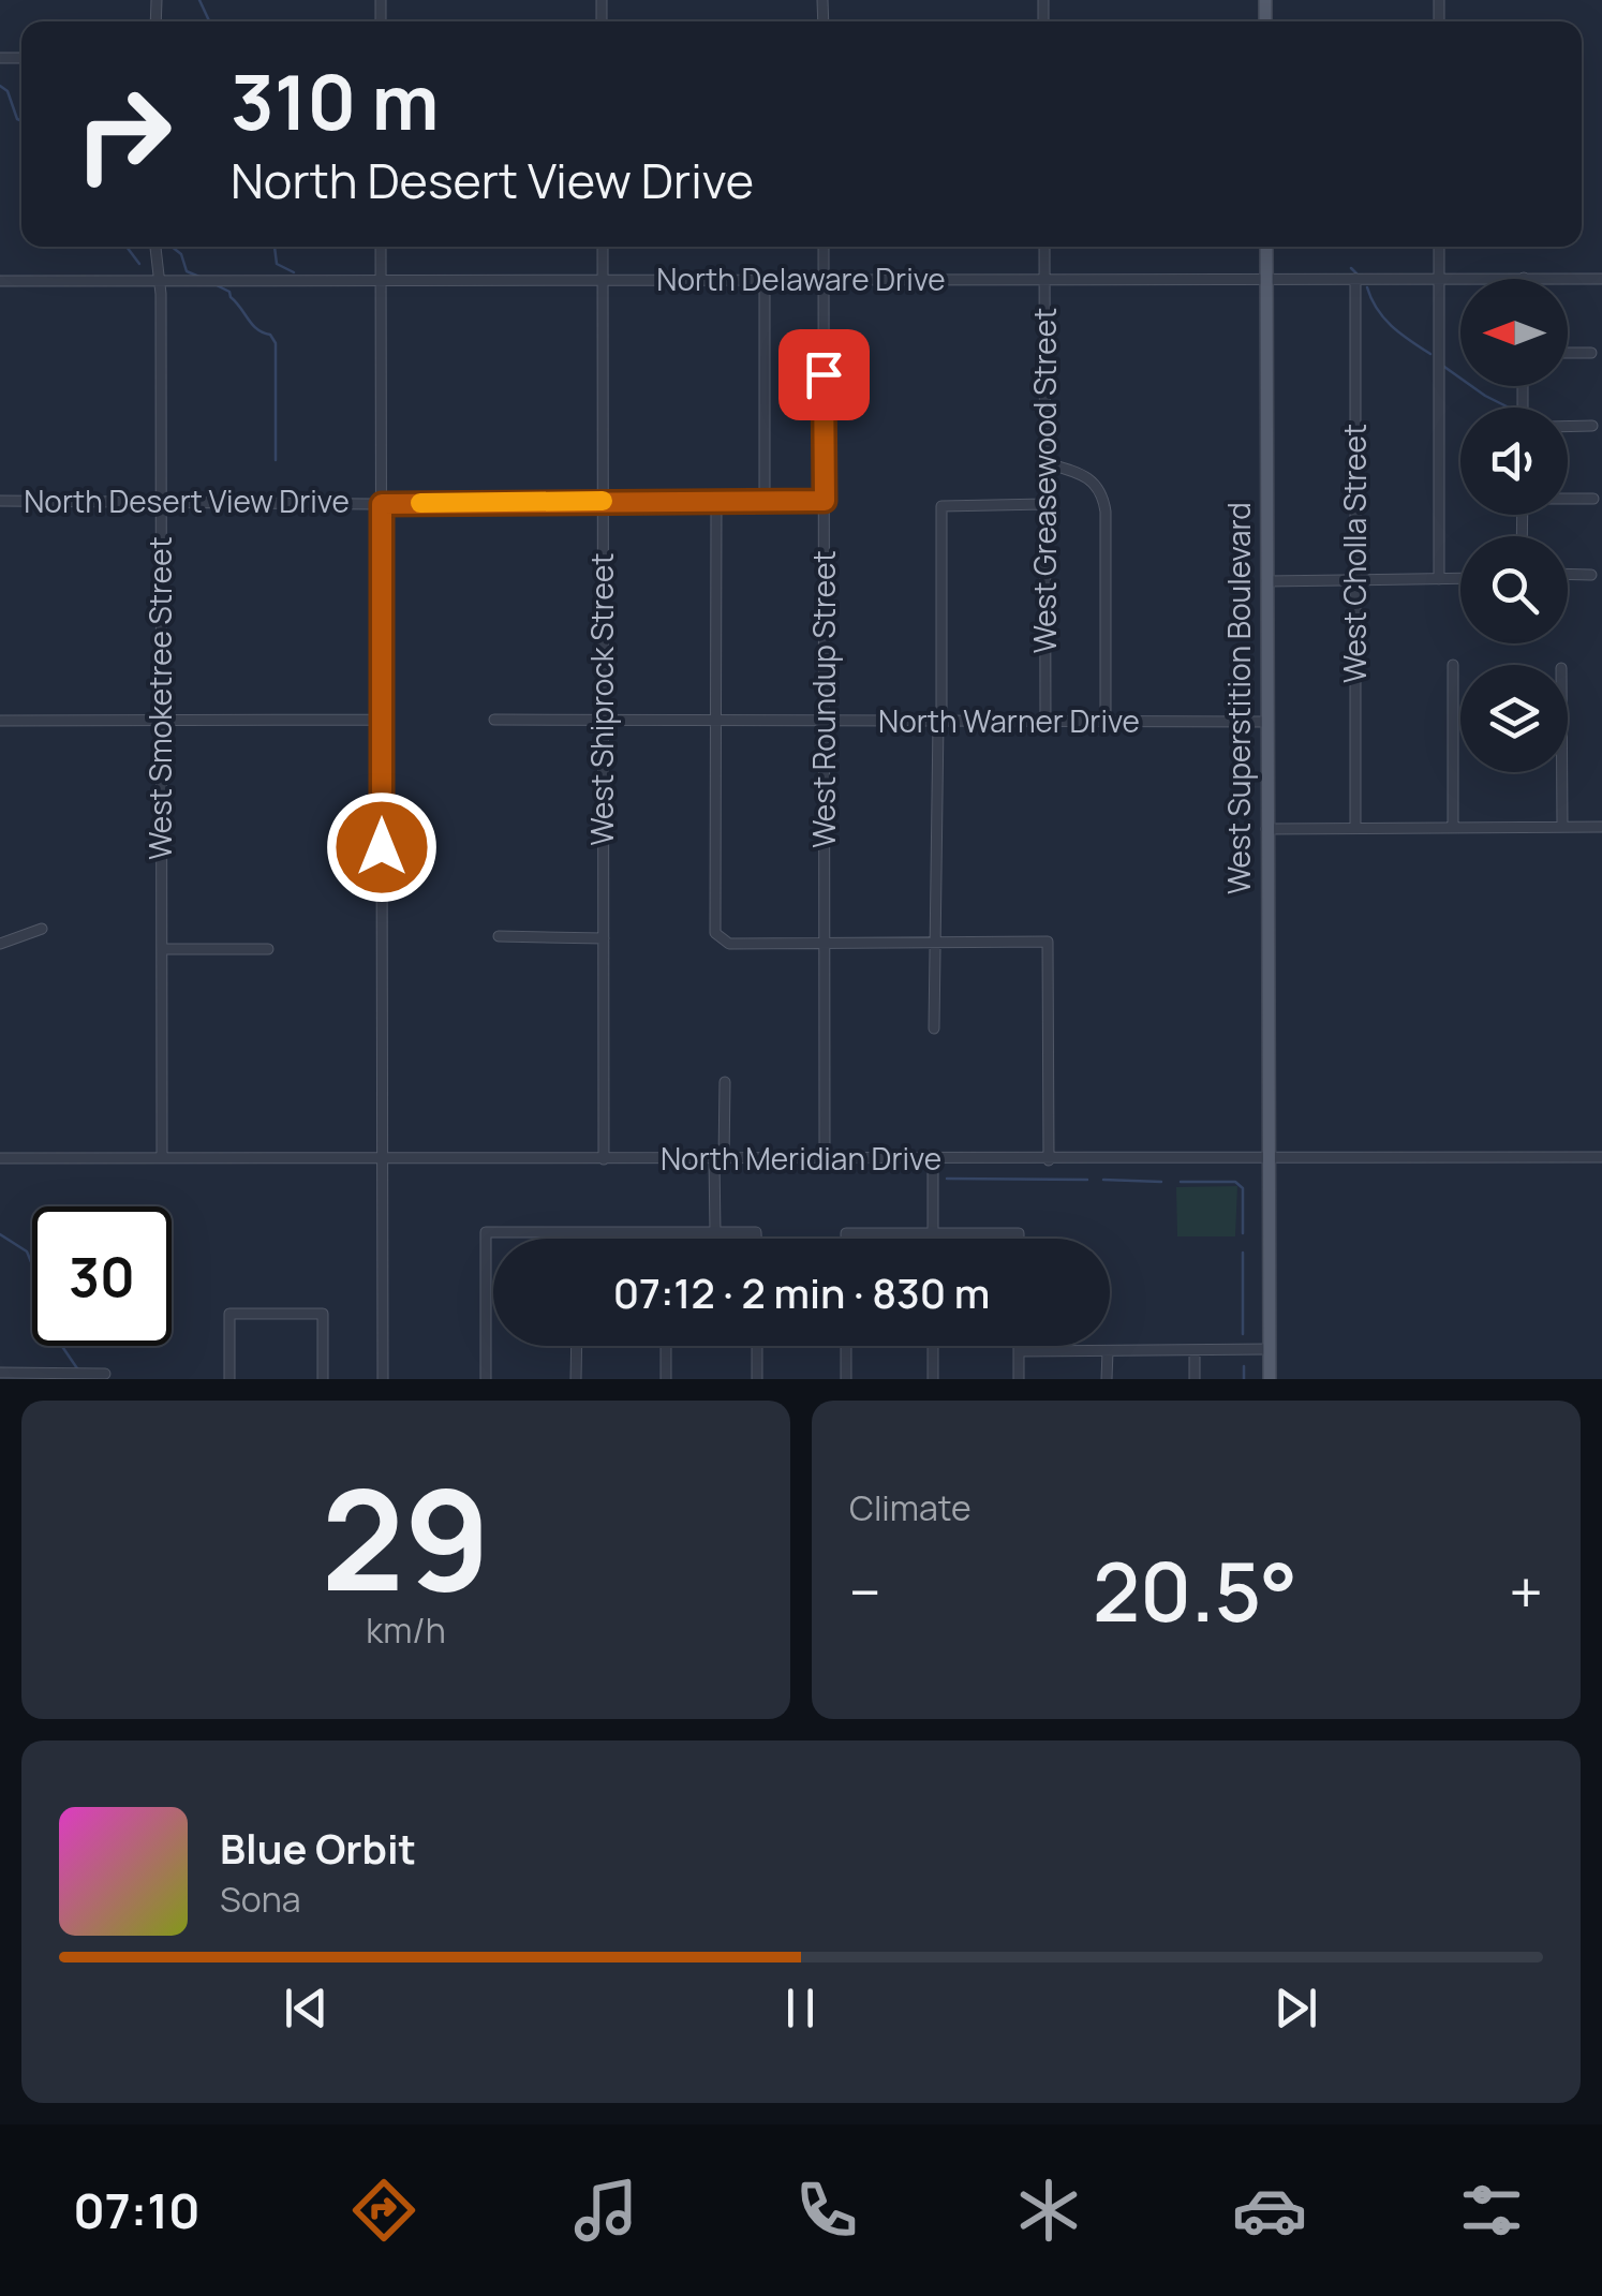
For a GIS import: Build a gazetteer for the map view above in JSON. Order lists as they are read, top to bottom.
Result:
{
  "streets": {
    "main road": ["West Superstition Boulevard"],
    "street": [
      "North Delaware Drive",
      "West Greasewood Street",
      "North Desert View Drive",
      "West Cholla Street",
      "West Smoketree Street",
      "West Shiprock Street",
      "West Roundup Street",
      "North Warner Drive",
      "North Meridian Drive"
    ]
  },
  "crossings": [
    ["North Delaware Drive", "West Greasewood Street"],
    ["North Delaware Drive", "West Cholla Street"],
    ["North Delaware Drive", "West Smoketree Street"],
    ["North Delaware Drive", "West Superstition Boulevard"],
    ["North Delaware Drive", "West Shiprock Street"],
    ["North Delaware Drive", "West Roundup Street"],
    ["West Greasewood Street", "North Warner Drive"],
    ["North Desert View Drive", "West Smoketree Street"],
    ["North Desert View Drive", "West Shiprock Street"],
    ["North Desert View Drive", "West Roundup Street"],
    ["West Smoketree Street", "North Meridian Drive"],
    ["West Superstition Boulevard", "North Warner Drive"],
    ["West Superstition Boulevard", "North Meridian Drive"],
    ["West Shiprock Street", "North Warner Drive"],
    ["West Shiprock Street", "North Meridian Drive"],
    ["West Roundup Street", "North Warner Drive"],
    ["West Roundup Street", "North Meridian Drive"]
  ],
  "north": "left",
  "page": {
    "turn": ["310 m", "North Desert View Drive"],
    "limit": "30",
    "trip": "07:12 · 2 min · 830 m",
    "tile": [
      ["29", "km/h"],
      "Climate"
    ],
    "heat": ["−", "20.5°", "+"],
    "song": ["Blue Orbit", "Sona"],
    "tabs": "07:10"
  }
}
